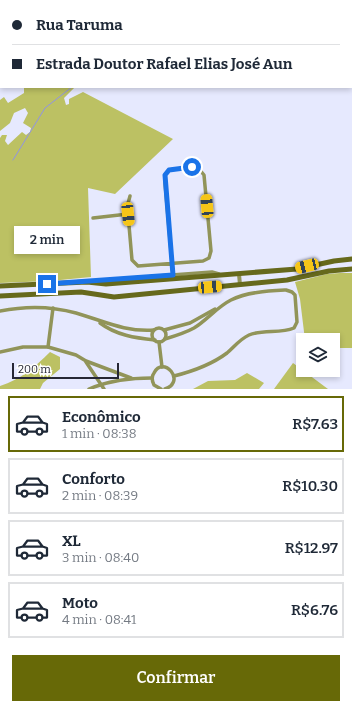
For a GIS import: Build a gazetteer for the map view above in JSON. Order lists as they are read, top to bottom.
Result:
{
  "scale_bar": "200 m",
  "page": {
    "banner": ["Rua Taruma", "Estrada Doutor Rafael Elias José Aun"],
    "bubble": "2 min",
    "scale": "200 m",
    "list": [
      {
        "name": "Econômico",
        "note": "1 min · 08:38",
        "value": "R$7.63"
      },
      {
        "name": "Conforto",
        "note": "2 min · 08:39",
        "value": "R$10.30"
      },
      {
        "name": "XL",
        "note": "3 min · 08:40",
        "value": "R$12.97"
      },
      {
        "name": "Moto",
        "note": "4 min · 08:41",
        "value": "R$6.76"
      }
    ],
    "buttons": "Confirmar"
  }
}
